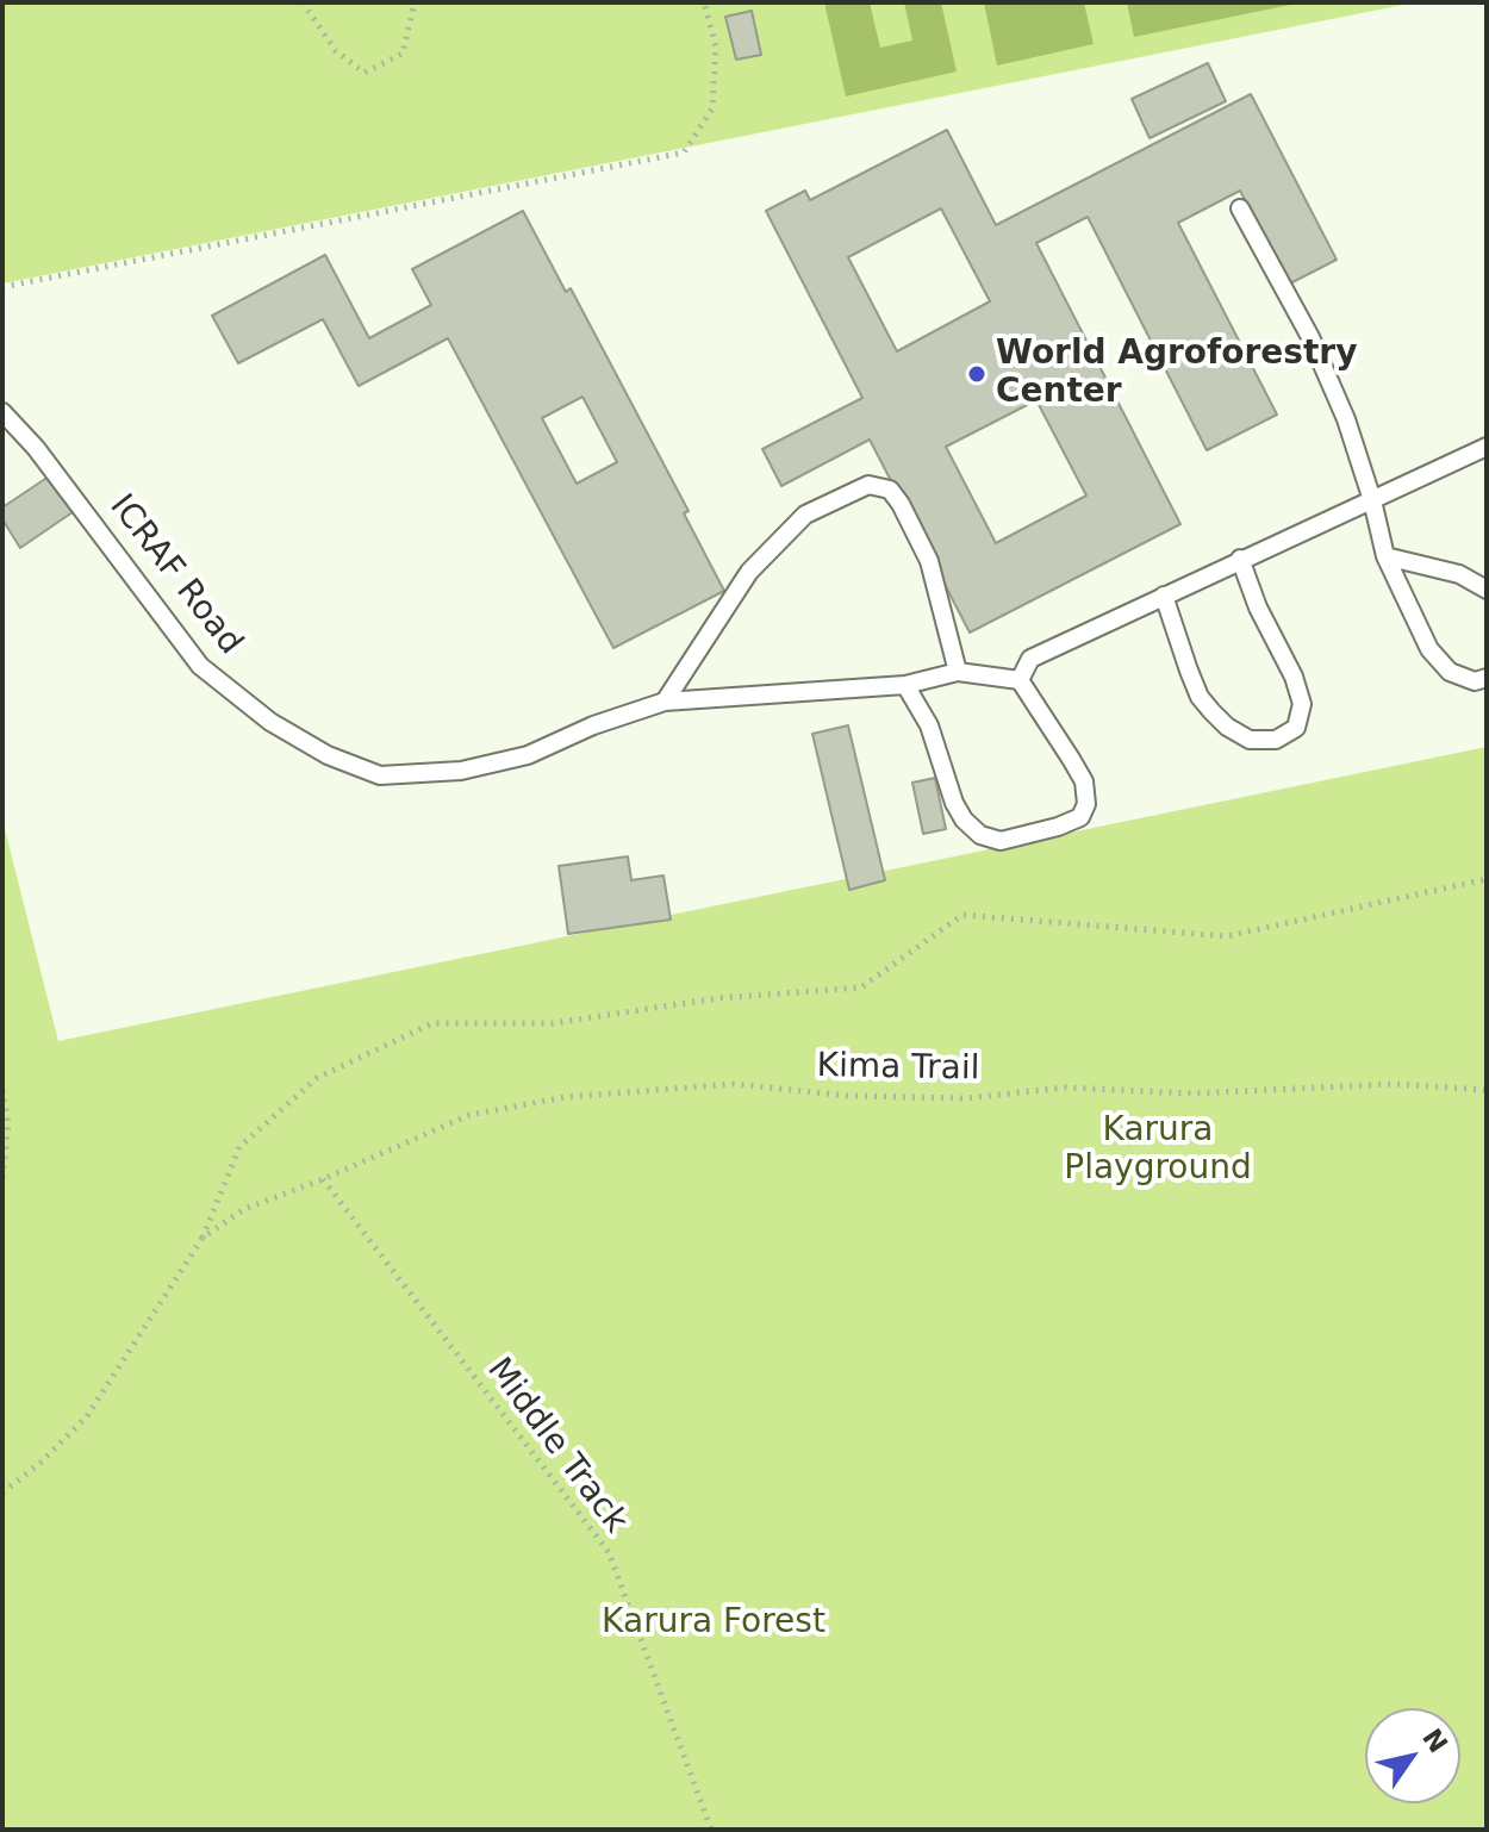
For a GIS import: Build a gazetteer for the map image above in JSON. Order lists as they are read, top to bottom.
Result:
{
  "streets": {
    "lane": ["ICRAF Road"],
    "path": ["Kima Trail", "Middle Track"]
  },
  "crossings": [
    ["Kima Trail", "Middle Track"]
  ],
  "parks": ["Karura Playground", "Karura Forest"],
  "places": ["World Agroforestry Center"],
  "north": "top right"
}
